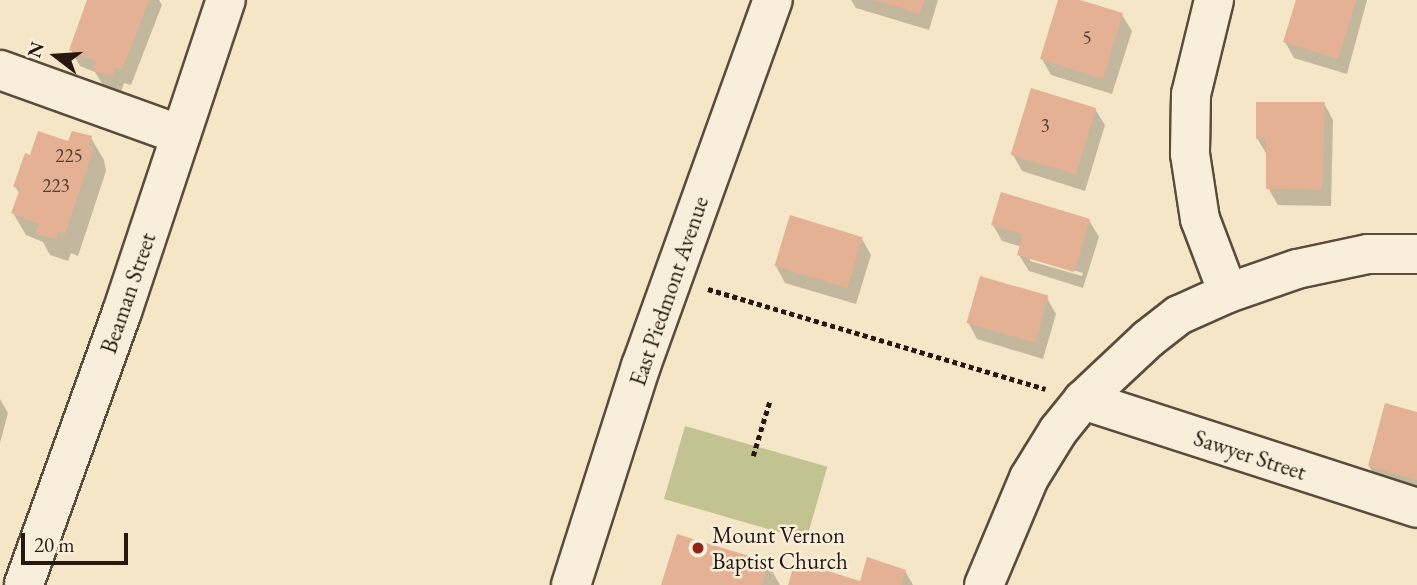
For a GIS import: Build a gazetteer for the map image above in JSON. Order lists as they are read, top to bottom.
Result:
{
  "streets": {
    "street": ["East Piedmont Avenue", "Beaman Street", "Sawyer Street"]
  },
  "places": ["Mount Vernon Baptist Church"],
  "house_numbers": [
    "5",
    "3",
    "225",
    "223"
  ],
  "scale_bar": "20 m",
  "north": "left"
}
